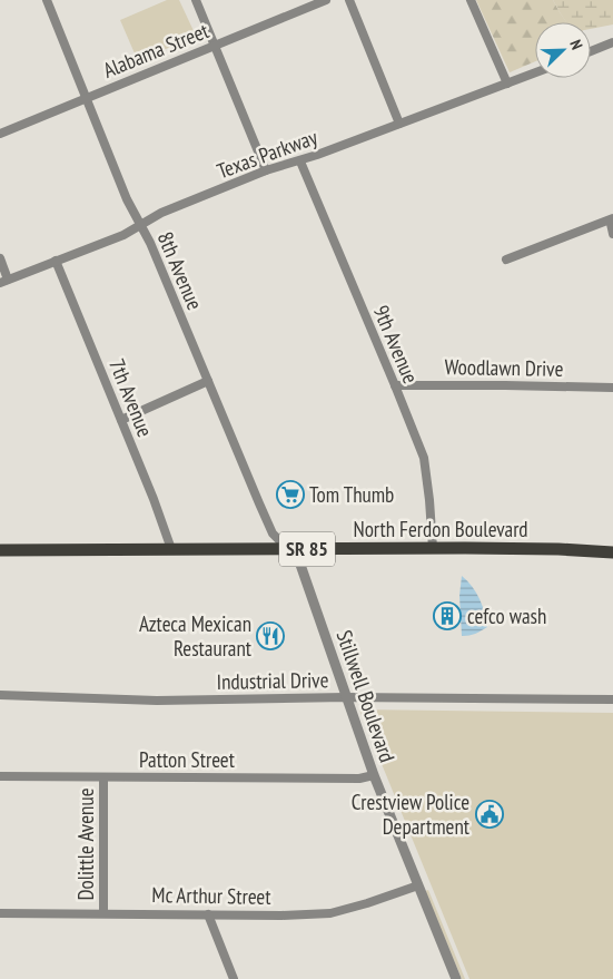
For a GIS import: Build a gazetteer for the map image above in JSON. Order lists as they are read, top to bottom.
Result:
{
  "streets": {
    "main road": ["North Ferdon Boulevard", "SR 85"],
    "street": [
      "Alabama Street",
      "Texas Parkway",
      "8th Avenue",
      "9th Avenue",
      "Woodlawn Drive",
      "7th Avenue",
      "Industrial Drive",
      "Stillwell Boulevard",
      "Patton Street",
      "Dolittle Avenue",
      "Mc Arthur Street"
    ]
  },
  "crossings": [
    ["Alabama Street", "8th Avenue"],
    ["Texas Parkway", "8th Avenue"],
    ["Texas Parkway", "9th Avenue"],
    ["Texas Parkway", "7th Avenue"],
    ["8th Avenue", "North Ferdon Boulevard"],
    ["8th Avenue", "Stillwell Boulevard"],
    ["9th Avenue", "Woodlawn Drive"],
    ["9th Avenue", "North Ferdon Boulevard"],
    ["7th Avenue", "North Ferdon Boulevard"],
    ["North Ferdon Boulevard", "Stillwell Boulevard"],
    ["Industrial Drive", "Stillwell Boulevard"],
    ["Stillwell Boulevard", "Patton Street"],
    ["Stillwell Boulevard", "Mc Arthur Street"],
    ["Patton Street", "Dolittle Avenue"],
    ["Dolittle Avenue", "Mc Arthur Street"]
  ],
  "places": {
    "supermarket": ["Tom Thumb"],
    "building": ["cefco wash"],
    "restaurant": ["Azteca Mexican Restaurant"],
    "public building": ["Crestview Police Department"]
  },
  "north": "top right"
}
